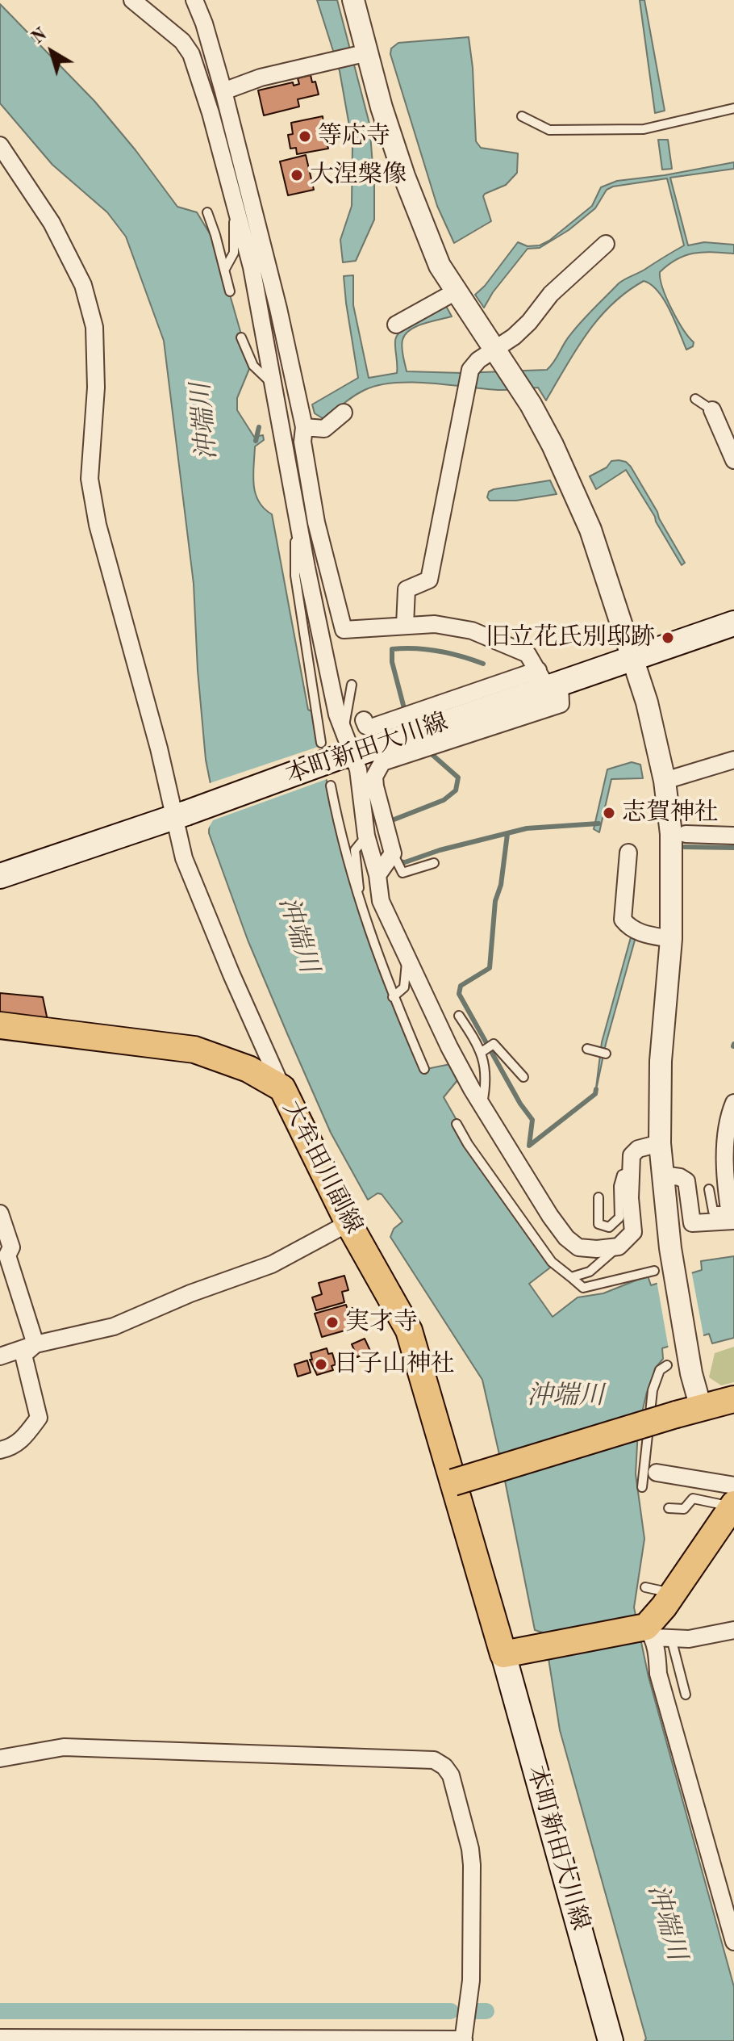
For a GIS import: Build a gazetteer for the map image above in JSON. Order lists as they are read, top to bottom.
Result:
{
  "streets": {
    "main road": ["本町新田大川線", "大牟田川副線"]
  },
  "crossings": [
    ["本町新田大川線", "大牟田川副線"]
  ],
  "water": ["沖端川"],
  "places": [
    "等応寺",
    "大涅槃像",
    "旧立花氏別邸跡",
    "志賀神社",
    "実才寺",
    "日子山神社"
  ],
  "north": "top left"
}
